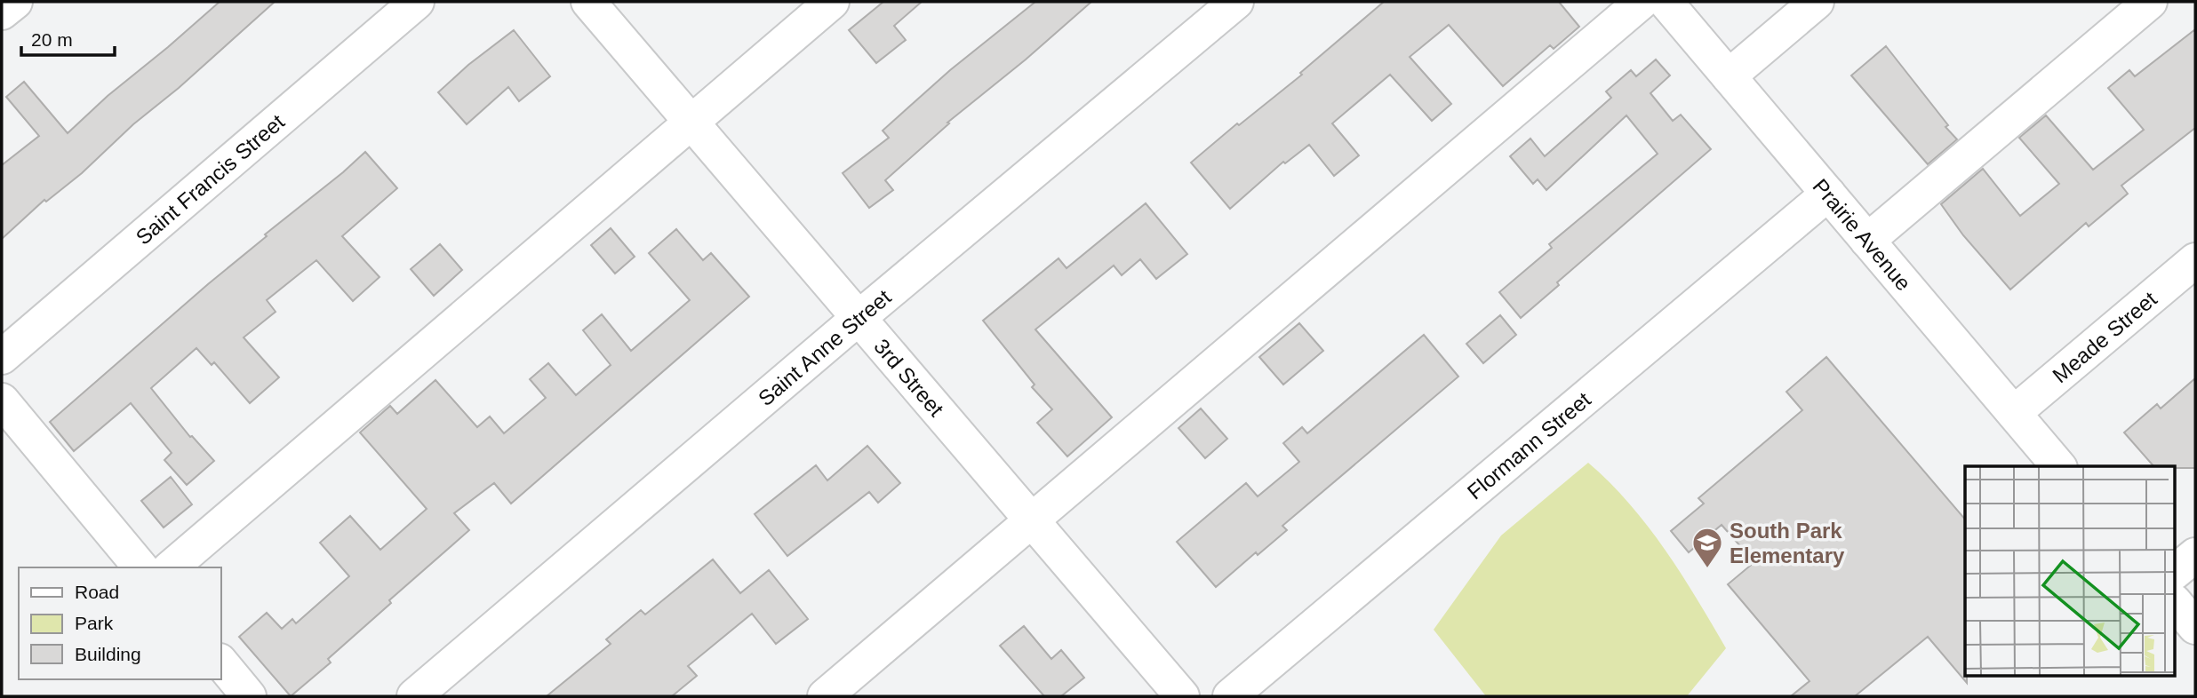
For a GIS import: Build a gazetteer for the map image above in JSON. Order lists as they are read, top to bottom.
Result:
{
  "streets": {
    "street": [
      "Saint Francis Street",
      "Prairie Avenue",
      "Meade Street",
      "Saint Anne Street",
      "3rd Street",
      "Flormann Street"
    ]
  },
  "crossings": [
    ["Prairie Avenue", "Meade Street"],
    ["Prairie Avenue", "Flormann Street"],
    ["Saint Anne Street", "3rd Street"]
  ],
  "places": {
    "school or university": ["South Park Elementary"]
  },
  "legend": ["Road", "Park", "Building"],
  "scale_bar": "20 m"
}
